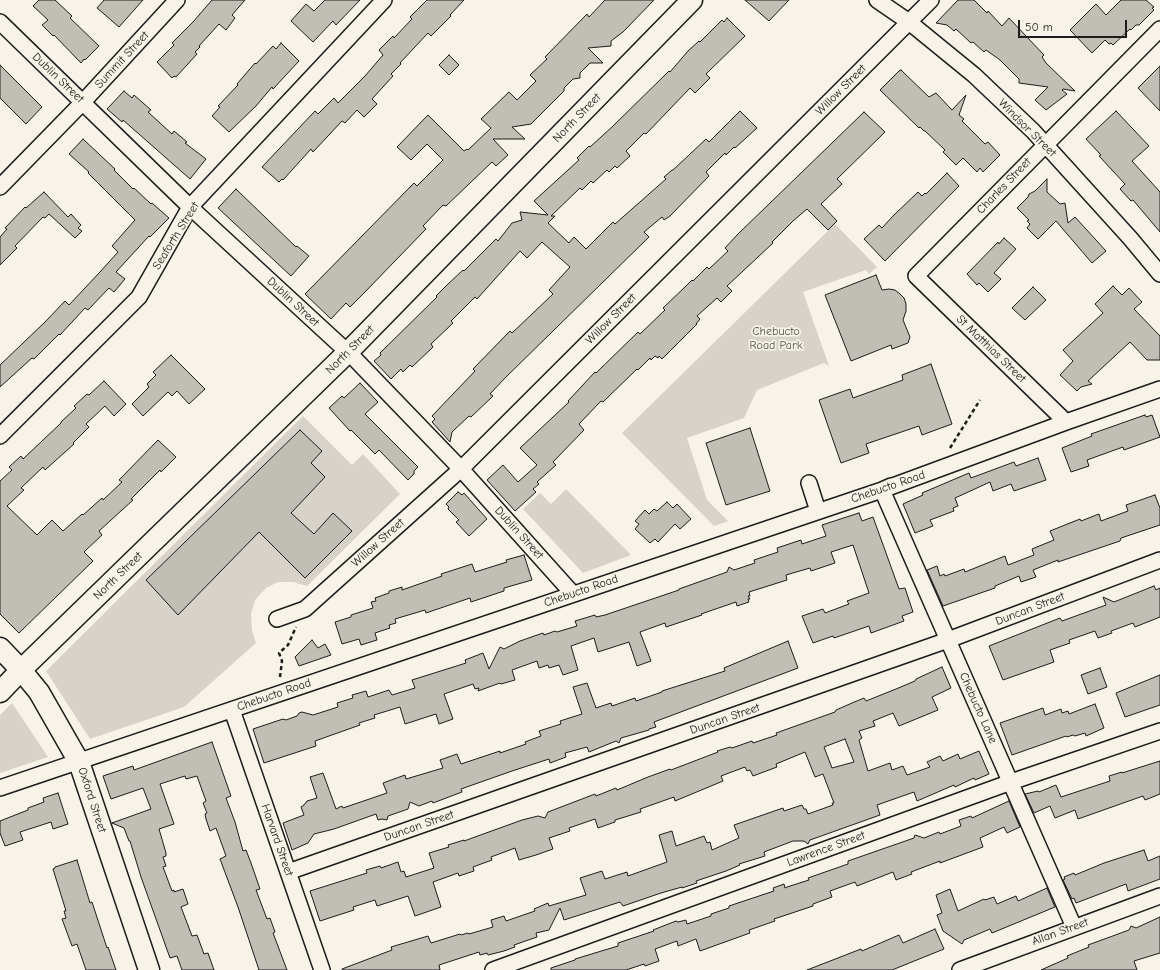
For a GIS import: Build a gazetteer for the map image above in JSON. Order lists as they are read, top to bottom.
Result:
{
  "streets": {
    "main road": ["North Street", "Oxford Street"],
    "street": [
      "Summit Street",
      "Dublin Street",
      "Willow Street",
      "Windsor Street",
      "Charles Street",
      "Seaforth Street",
      "St Matthias Street",
      "Chebucto Road",
      "Duncan Street",
      "Chebucto Lane",
      "Harvard Street",
      "Lawrence Street",
      "Allan Street"
    ]
  },
  "crossings": [
    ["Summit Street", "Dublin Street"],
    ["Dublin Street", "Willow Street"],
    ["Dublin Street", "North Street"],
    ["Dublin Street", "Seaforth Street"],
    ["Dublin Street", "Chebucto Road"],
    ["Willow Street", "Windsor Street"],
    ["North Street", "Oxford Street"],
    ["Windsor Street", "Charles Street"],
    ["Charles Street", "St Matthias Street"],
    ["St Matthias Street", "Chebucto Road"],
    ["Chebucto Road", "Chebucto Lane"],
    ["Chebucto Road", "Oxford Street"],
    ["Chebucto Road", "Harvard Street"],
    ["Duncan Street", "Chebucto Lane"],
    ["Duncan Street", "Harvard Street"],
    ["Chebucto Lane", "Lawrence Street"],
    ["Chebucto Lane", "Allan Street"]
  ],
  "parks": ["Chebucto Road Park"],
  "scale_bar": "50 m"
}
